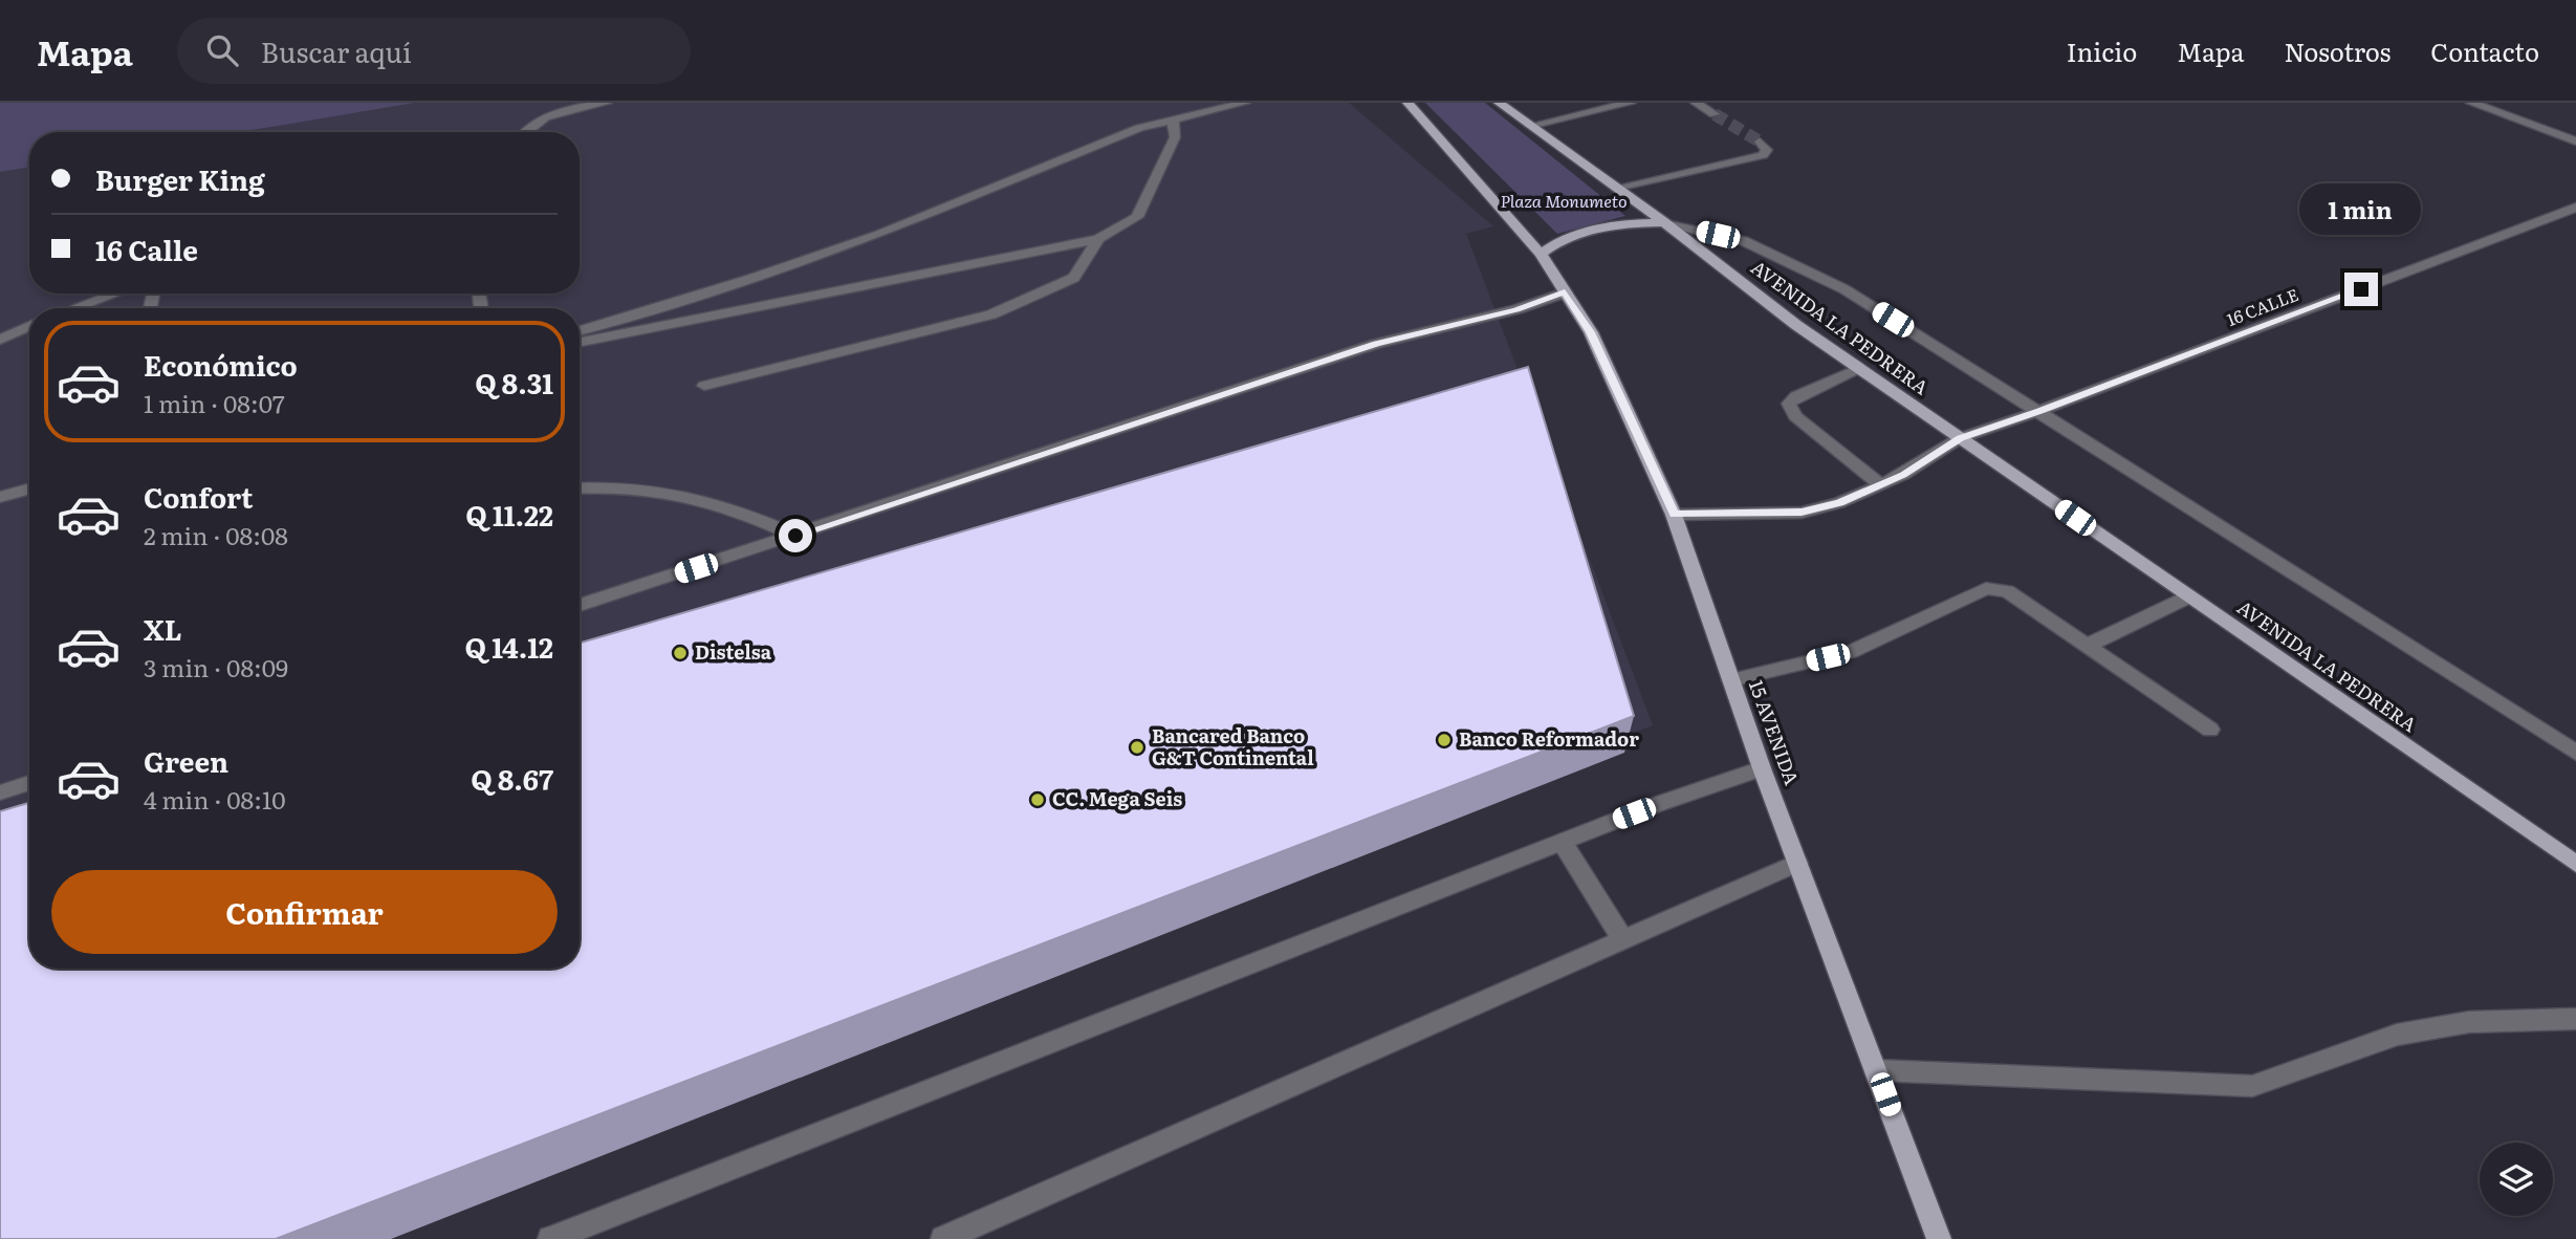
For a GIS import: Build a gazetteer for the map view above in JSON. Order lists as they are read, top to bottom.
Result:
{
  "streets": {
    "main road": ["AVENIDA LA PEDRERA", "15 AVENIDA"],
    "street": ["16 CALLE"]
  },
  "crossings": [
    ["16 CALLE", "AVENIDA LA PEDRERA"],
    ["16 CALLE", "15 AVENIDA"]
  ],
  "parks": ["Plaza Monumeto"],
  "places": [
    "Distelsa",
    "Banco Reformador",
    "Bancared Banco G&T Continental",
    "CC. Mega Seis"
  ],
  "page": {
    "header": "Mapa",
    "search": "Buscar aquí",
    "nav": [
      "Inicio",
      "Mapa",
      "Nosotros",
      "Contacto"
    ],
    "banner": ["Burger King", "16 Calle"],
    "bubble": "1 min",
    "list": [
      {
        "name": "Económico",
        "note": "1 min · 08:07",
        "value": "Q 8.31"
      },
      {
        "name": "Confort",
        "note": "2 min · 08:08",
        "value": "Q 11.22"
      },
      {
        "name": "XL",
        "note": "3 min · 08:09",
        "value": "Q 14.12"
      },
      {
        "name": "Green",
        "note": "4 min · 08:10",
        "value": "Q 8.67"
      }
    ],
    "buttons": "Confirmar"
  }
}
